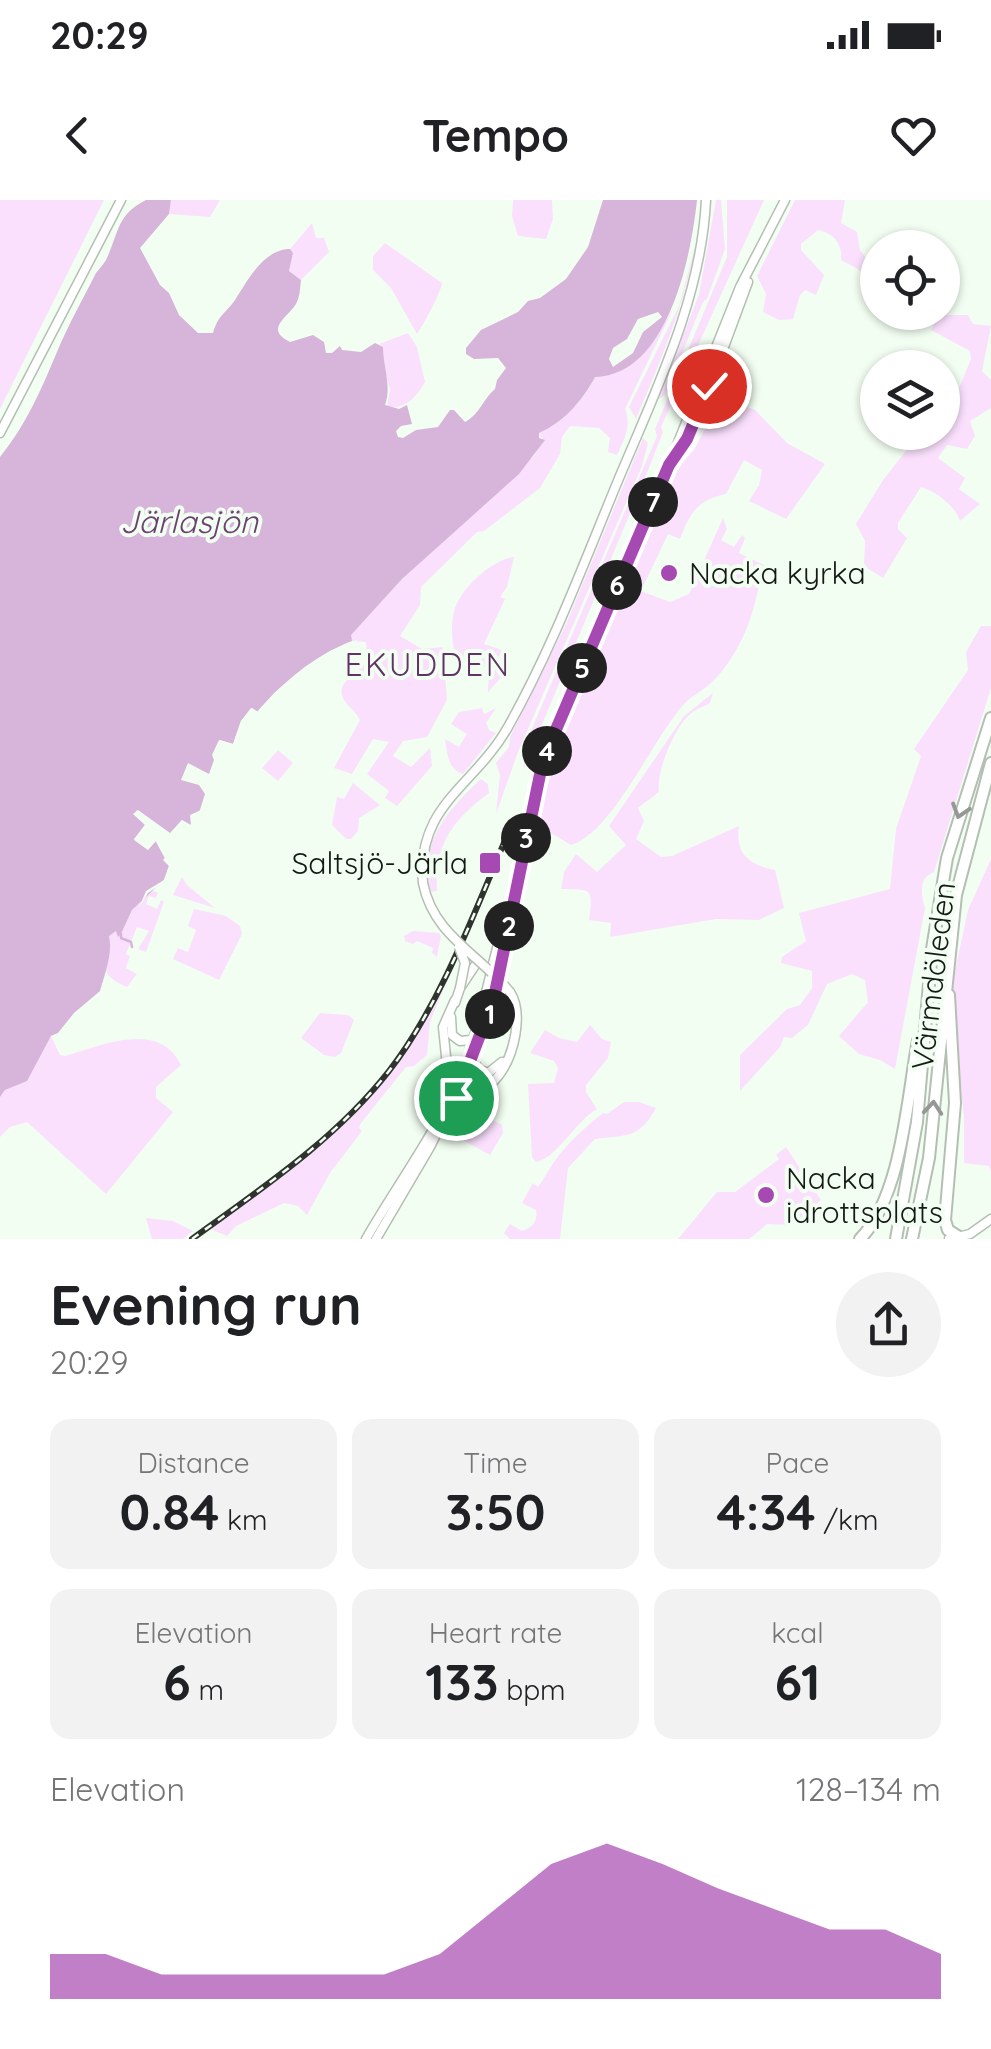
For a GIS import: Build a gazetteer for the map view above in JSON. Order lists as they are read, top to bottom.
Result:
{
  "streets": {
    "highway": ["Värmdöleden"]
  },
  "districts": ["EKUDDEN"],
  "water": ["Järlasjön"],
  "places": {
    "other": ["Nacka kyrka", "Nacka idrottsplats"],
    "transit": ["Saltsjö-Järla"]
  },
  "page": {
    "status": "20:29",
    "header": "Tempo",
    "pins": [
      "7",
      "6",
      "5",
      "4",
      "3",
      "2",
      "1"
    ],
    "heading": ["Evening run", "20:29"],
    "stats": [
      ["Distance", "0.84 km"],
      ["Time", "3:50"],
      ["Pace", "4:34 /km"],
      ["Elevation", "6 m"],
      ["Heart rate", "133 bpm"],
      ["kcal", "61"]
    ],
    "chart": ["Elevation", "128–134 m"]
  }
}
